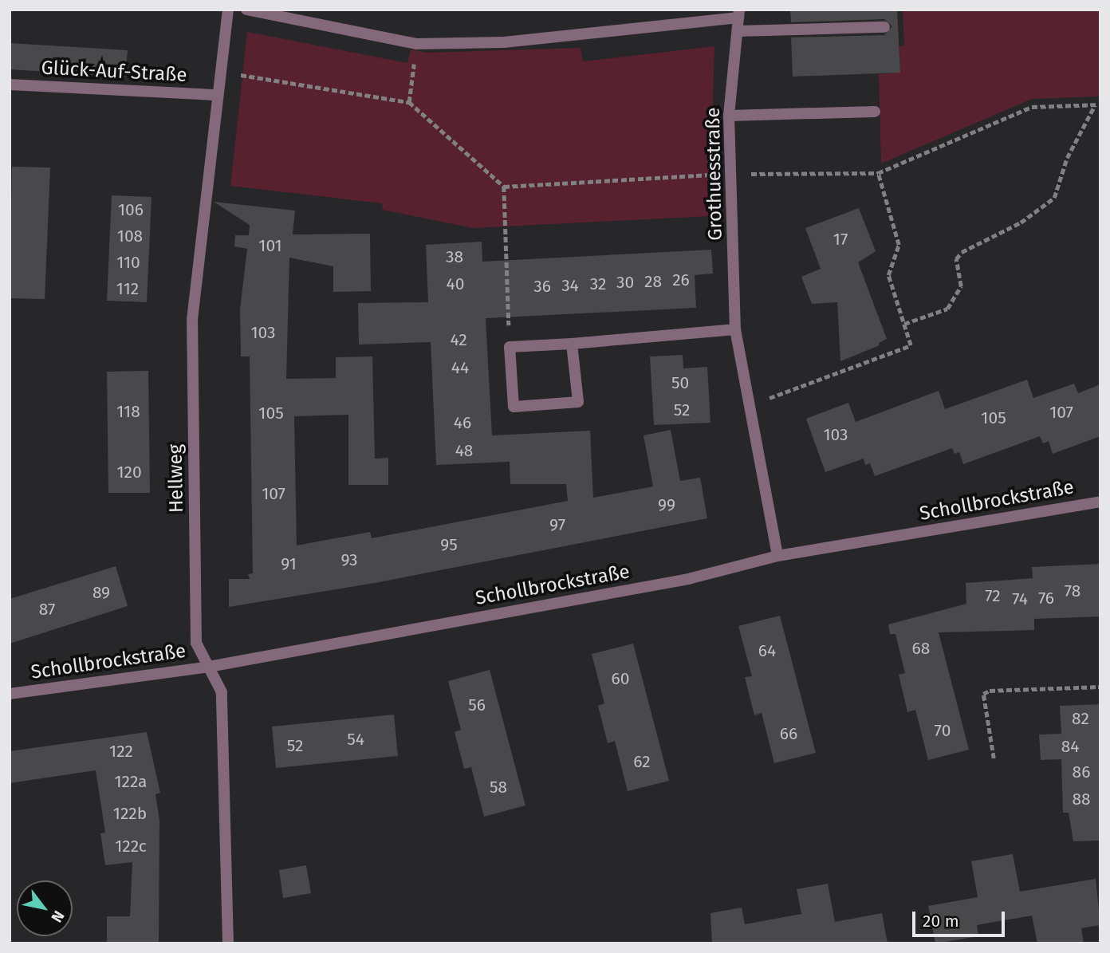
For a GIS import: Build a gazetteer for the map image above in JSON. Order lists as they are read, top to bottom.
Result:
{
  "streets": {
    "street": [
      "Glück-Auf-Straße",
      "Grothuesstraße",
      "Hellweg",
      "Schollbrockstraße"
    ]
  },
  "crossings": [
    ["Glück-Auf-Straße", "Hellweg"],
    ["Grothuesstraße", "Schollbrockstraße"],
    ["Hellweg", "Schollbrockstraße"]
  ],
  "house_numbers": [
    "106",
    "108",
    "17",
    "101",
    "38",
    "110",
    "26",
    "28",
    "30",
    "40",
    "32",
    "34",
    "36",
    "112",
    "103",
    "42",
    "44",
    "50",
    "52",
    "118",
    "107",
    "105",
    "105",
    "46",
    "103",
    "48",
    "120",
    "107",
    "99",
    "97",
    "95",
    "93",
    "91",
    "78",
    "89",
    "72",
    "76",
    "74",
    "87",
    "68",
    "64",
    "60",
    "56",
    "82",
    "70",
    "66",
    "54",
    "52",
    "84",
    "122",
    "62",
    "86",
    "122a",
    "58",
    "88",
    "122b",
    "122c"
  ],
  "scale_bar": "20 m",
  "north": "bottom right"
}
